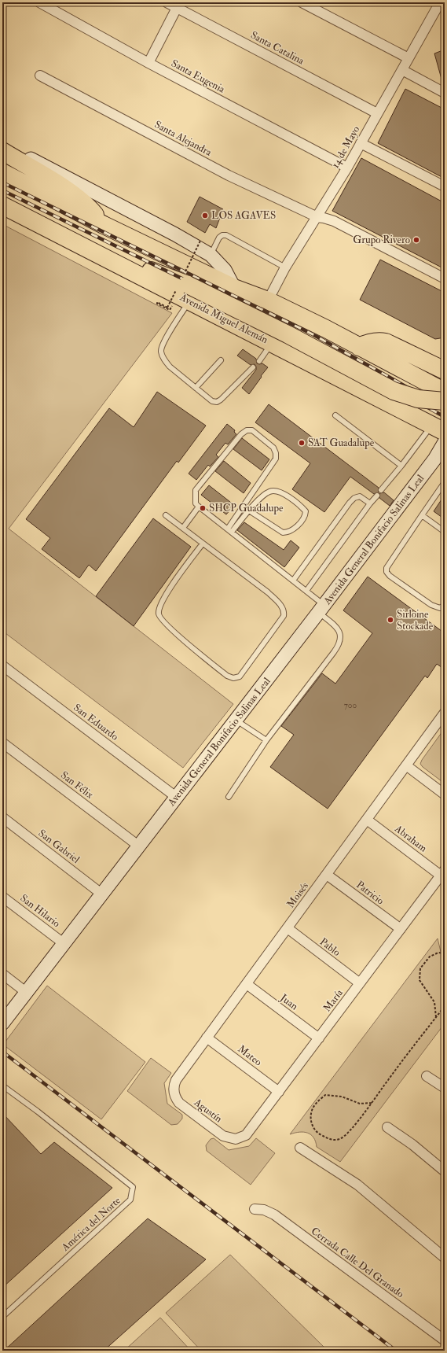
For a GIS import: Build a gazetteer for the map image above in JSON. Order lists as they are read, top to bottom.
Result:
{
  "streets": {
    "highway": ["Avenida Miguel Alemán"],
    "street": [
      "Santa Catalina",
      "Santa Eugenia",
      "Santa Alejandra",
      "14 de Mayo",
      "Avenida General Bonifacio Salinas Leal",
      "San Eduardo",
      "San Félix",
      "Abraham",
      "San Gabriel",
      "Patricio",
      "Moisés",
      "San Hilario",
      "Pablo",
      "María",
      "Juan",
      "Mateo",
      "Agustín",
      "Cerrada Calle Del Granado"
    ],
    "lane": ["América del Norte"]
  },
  "crossings": [
    ["Santa Catalina", "14 de Mayo"],
    ["Santa Eugenia", "14 de Mayo"],
    ["Santa Alejandra", "14 de Mayo"],
    ["Avenida General Bonifacio Salinas Leal", "San Eduardo"],
    ["Avenida General Bonifacio Salinas Leal", "San Félix"],
    ["Avenida General Bonifacio Salinas Leal", "San Gabriel"],
    ["Avenida General Bonifacio Salinas Leal", "San Hilario"],
    ["Abraham", "Moisés"],
    ["Abraham", "María"],
    ["Patricio", "Moisés"],
    ["Patricio", "María"],
    ["Moisés", "Pablo"],
    ["Moisés", "Juan"],
    ["Moisés", "Mateo"],
    ["Moisés", "Agustín"],
    ["Pablo", "María"],
    ["María", "Juan"],
    ["María", "Mateo"],
    ["María", "Agustín"]
  ],
  "places": [
    "LOS AGAVES",
    "Grupo Rivero",
    "SAT Guadalupe",
    "SHCP Guadalupe",
    "Sirloine Stockade"
  ],
  "house_numbers": ["700"]
}
